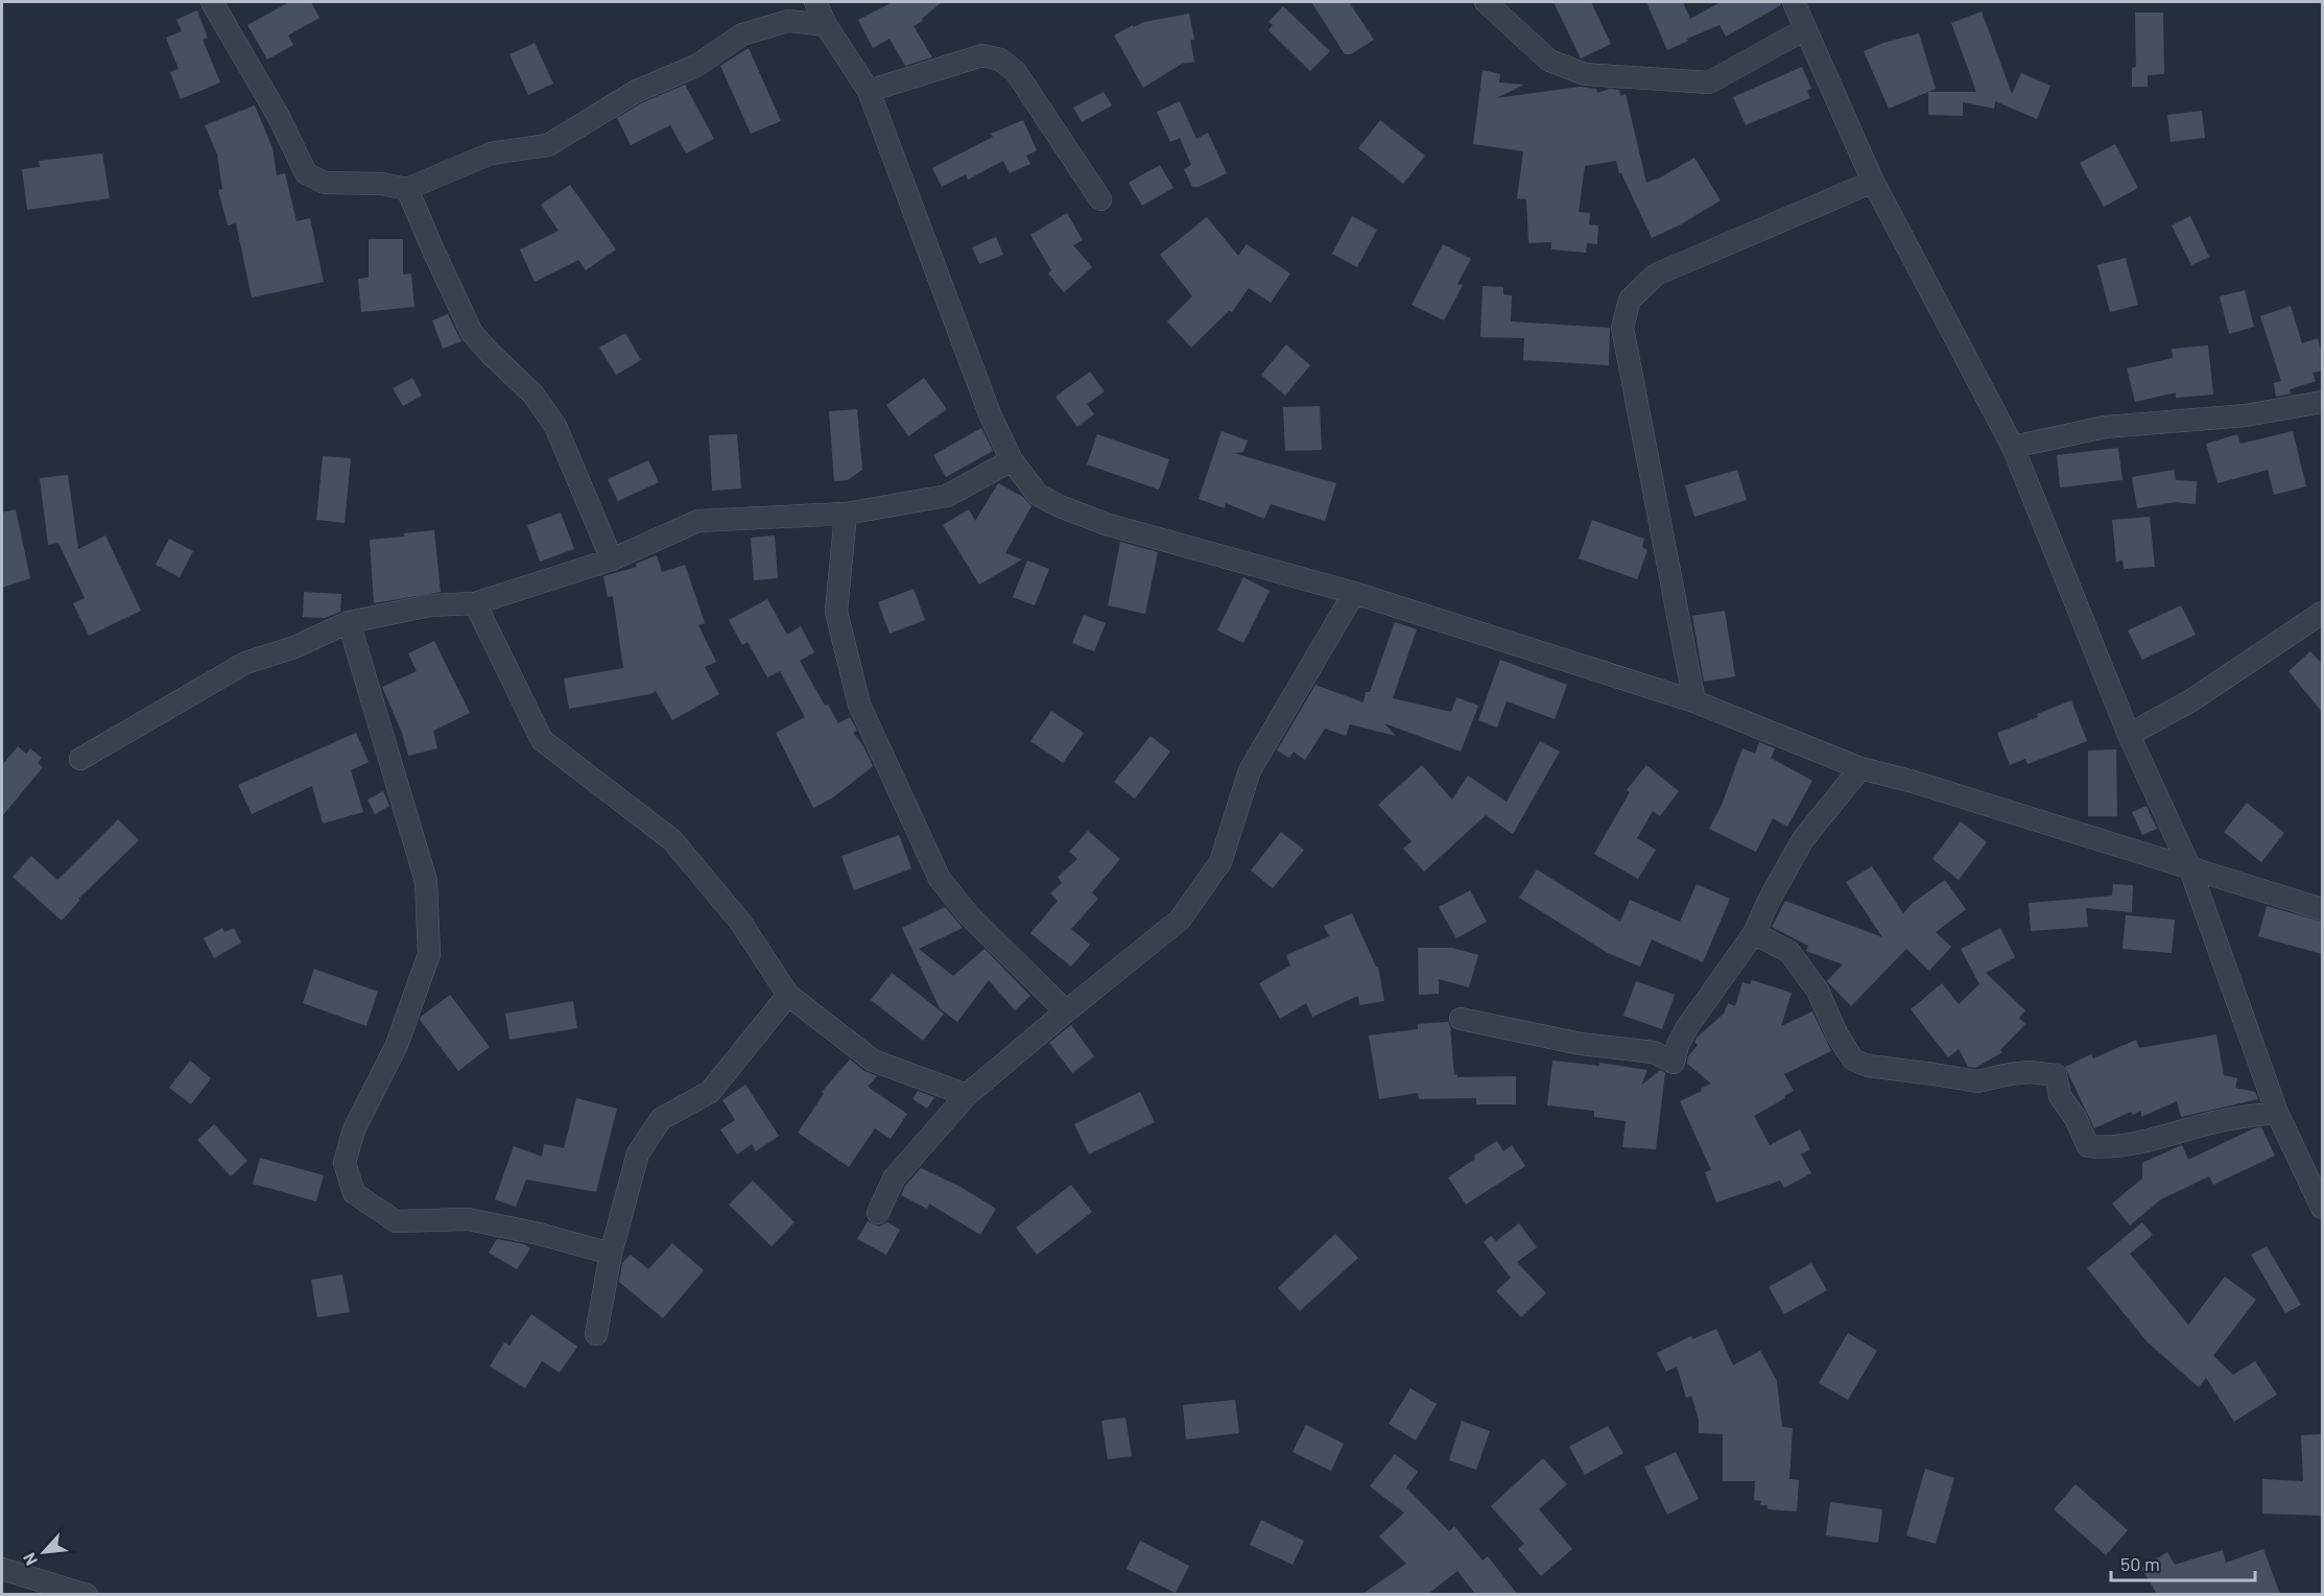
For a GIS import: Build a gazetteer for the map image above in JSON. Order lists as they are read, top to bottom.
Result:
{
  "scale_bar": "50 m",
  "north": "bottom left"
}
